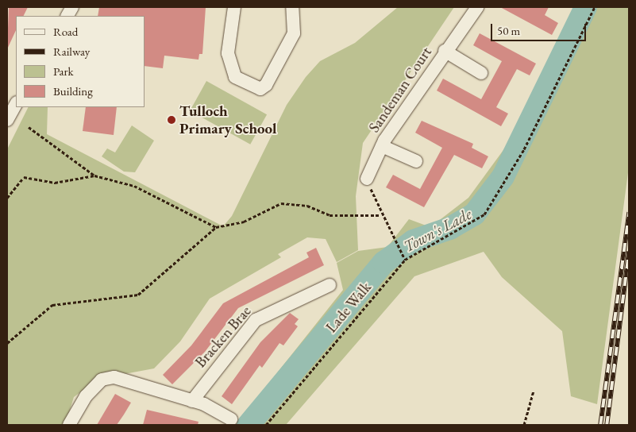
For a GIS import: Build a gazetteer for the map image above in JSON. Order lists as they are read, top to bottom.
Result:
{
  "streets": {
    "street": ["Sandeman Court", "Bracken Brae"],
    "path": ["Lade Walk"]
  },
  "water": ["Town's Lade"],
  "places": ["Tulloch Primary School"],
  "legend": [
    "Road",
    "Railway",
    "Park",
    "Building"
  ],
  "scale_bar": "50 m"
}
